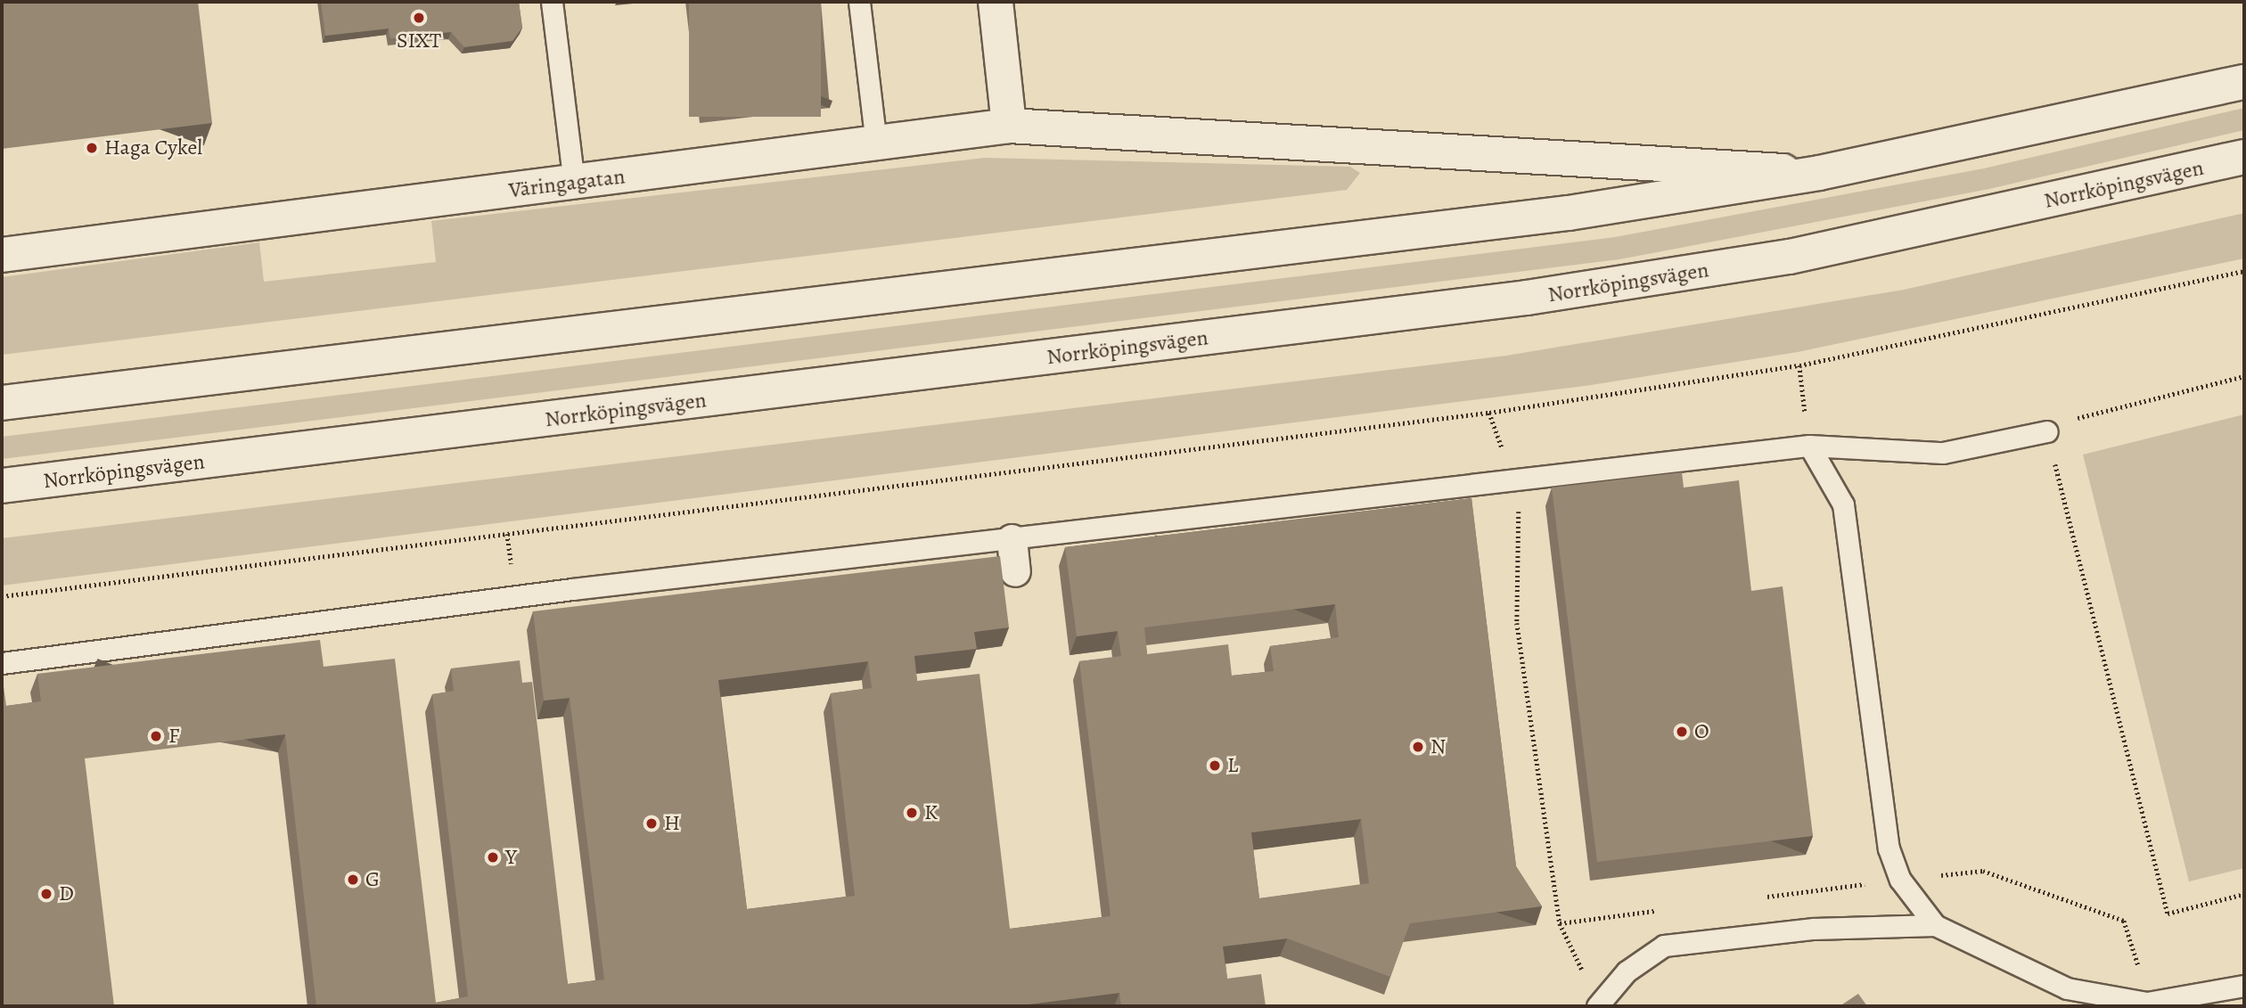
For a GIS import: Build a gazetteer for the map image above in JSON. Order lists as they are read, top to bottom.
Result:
{
  "streets": {
    "main road": ["Väringagatan", "Norrköpingsvägen"]
  },
  "places": [
    "SIXT",
    "Haga Cykel",
    "O",
    "F",
    "N",
    "L",
    "K",
    "H",
    "Y",
    "G",
    "D"
  ]
}
